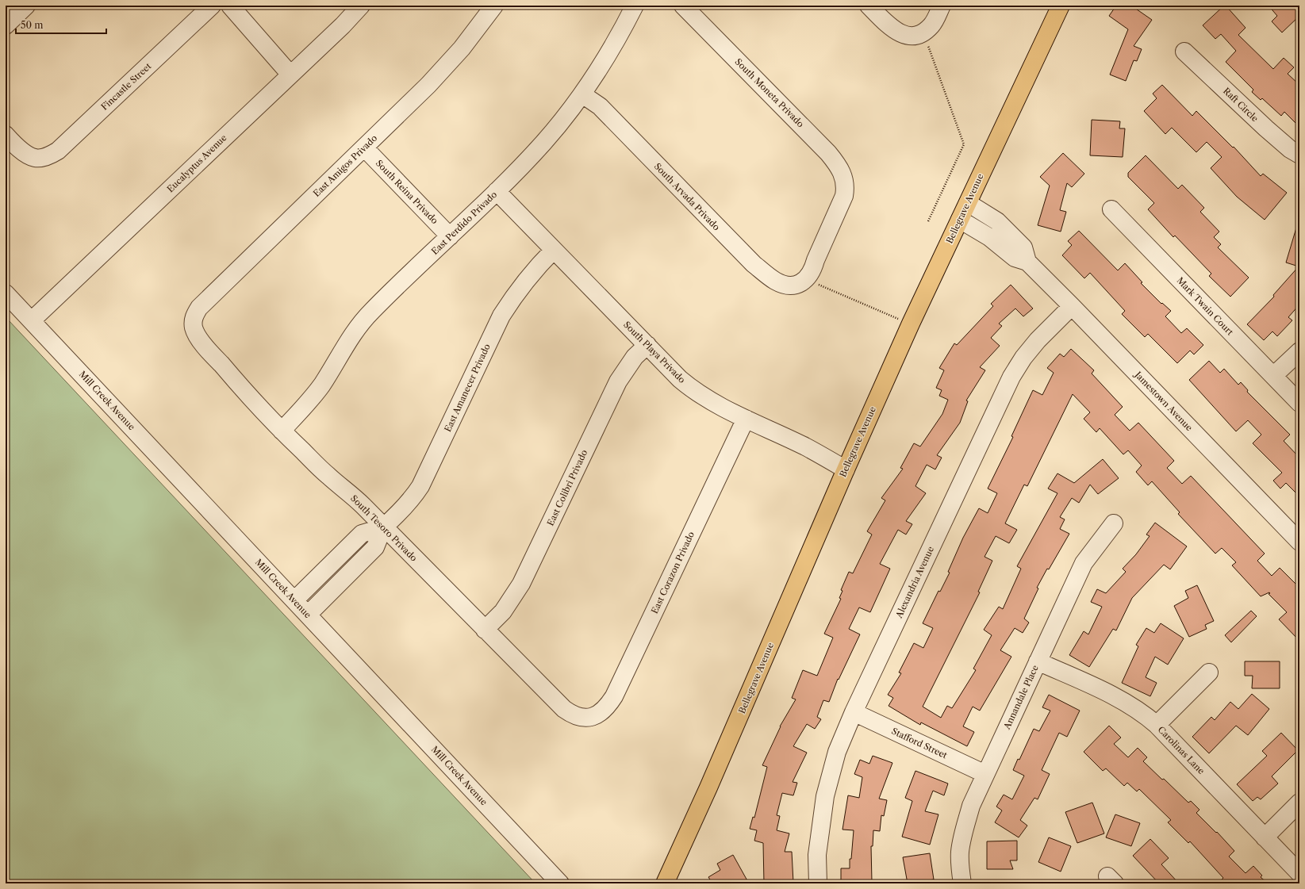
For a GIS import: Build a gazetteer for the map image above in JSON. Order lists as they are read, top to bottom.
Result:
{
  "streets": {
    "main road": ["Bellegrave Avenue"],
    "street": [
      "Fincastle Street",
      "South Moneta Privado",
      "Raft Circle",
      "Eucalyptus Avenue",
      "East Amigos Privado",
      "South Reina Privado",
      "South Arvada Privado",
      "East Perdido Privado",
      "Mark Twain Court",
      "South Playa Privado",
      "East Amanecer Privado",
      "Mill Creek Avenue",
      "Jamestown Avenue",
      "East Colibri Privado",
      "South Tesoro Privado",
      "East Corazon Privado",
      "Alexandria Avenue",
      "Annandale Place",
      "Stafford Street",
      "Carolinas Lane"
    ]
  },
  "crossings": [
    ["South Moneta Privado", "South Arvada Privado"],
    ["Eucalyptus Avenue", "Mill Creek Avenue"],
    ["East Amigos Privado", "South Reina Privado"],
    ["East Amigos Privado", "South Tesoro Privado"],
    ["South Reina Privado", "East Perdido Privado"],
    ["South Arvada Privado", "East Perdido Privado"],
    ["Bellegrave Avenue", "South Playa Privado"],
    ["Bellegrave Avenue", "Jamestown Avenue"],
    ["East Perdido Privado", "South Playa Privado"],
    ["East Perdido Privado", "South Tesoro Privado"],
    ["South Playa Privado", "East Amanecer Privado"],
    ["South Playa Privado", "East Colibri Privado"],
    ["South Playa Privado", "East Corazon Privado"],
    ["East Amanecer Privado", "Mill Creek Avenue"],
    ["East Amanecer Privado", "South Tesoro Privado"],
    ["Jamestown Avenue", "Alexandria Avenue"],
    ["East Colibri Privado", "South Tesoro Privado"],
    ["South Tesoro Privado", "East Corazon Privado"],
    ["Alexandria Avenue", "Stafford Street"],
    ["Annandale Place", "Stafford Street"],
    ["Annandale Place", "Carolinas Lane"]
  ],
  "scale_bar": "50 m"
}
